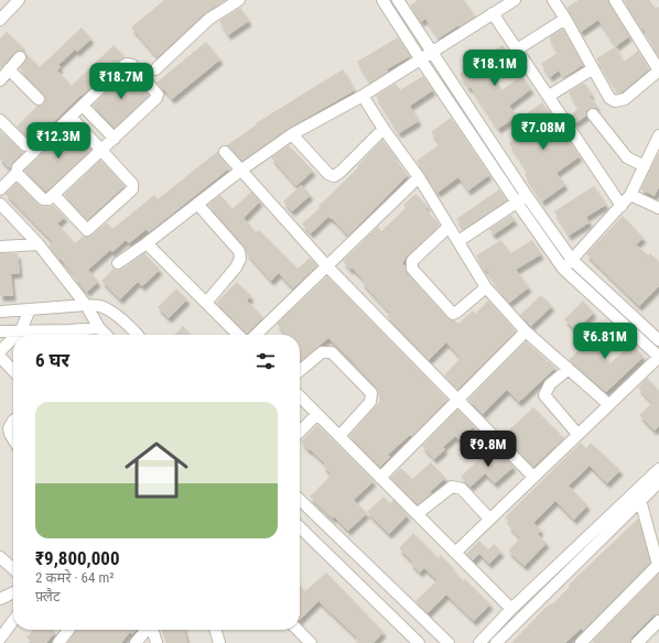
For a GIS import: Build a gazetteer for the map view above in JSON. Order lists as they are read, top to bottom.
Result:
{
  "page": {
    "price": [
      "₹18.1M",
      "₹18.7M",
      "₹7.08M",
      "₹12.3M",
      "₹6.81M",
      "₹9.8M"
    ],
    "heading": "6 घर",
    "list": [
      {
        "name": "₹9,800,000",
        "note": "2 कमरे · 64 m² · फ़्लैट"
      }
    ]
  }
}
